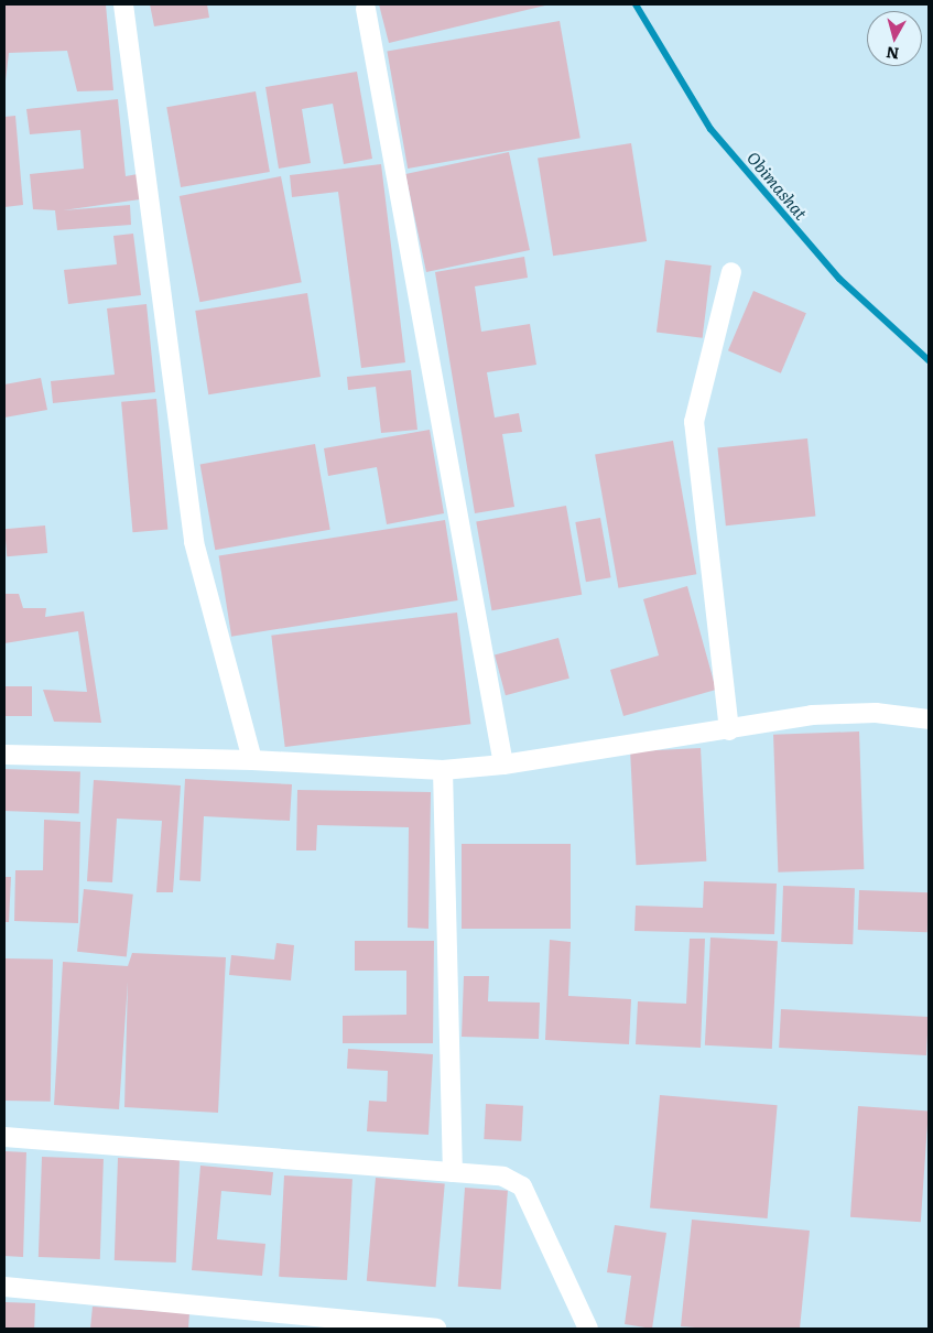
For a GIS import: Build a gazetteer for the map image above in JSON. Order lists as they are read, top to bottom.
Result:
{
  "water": ["Obimashat"],
  "north": "bottom"
}
